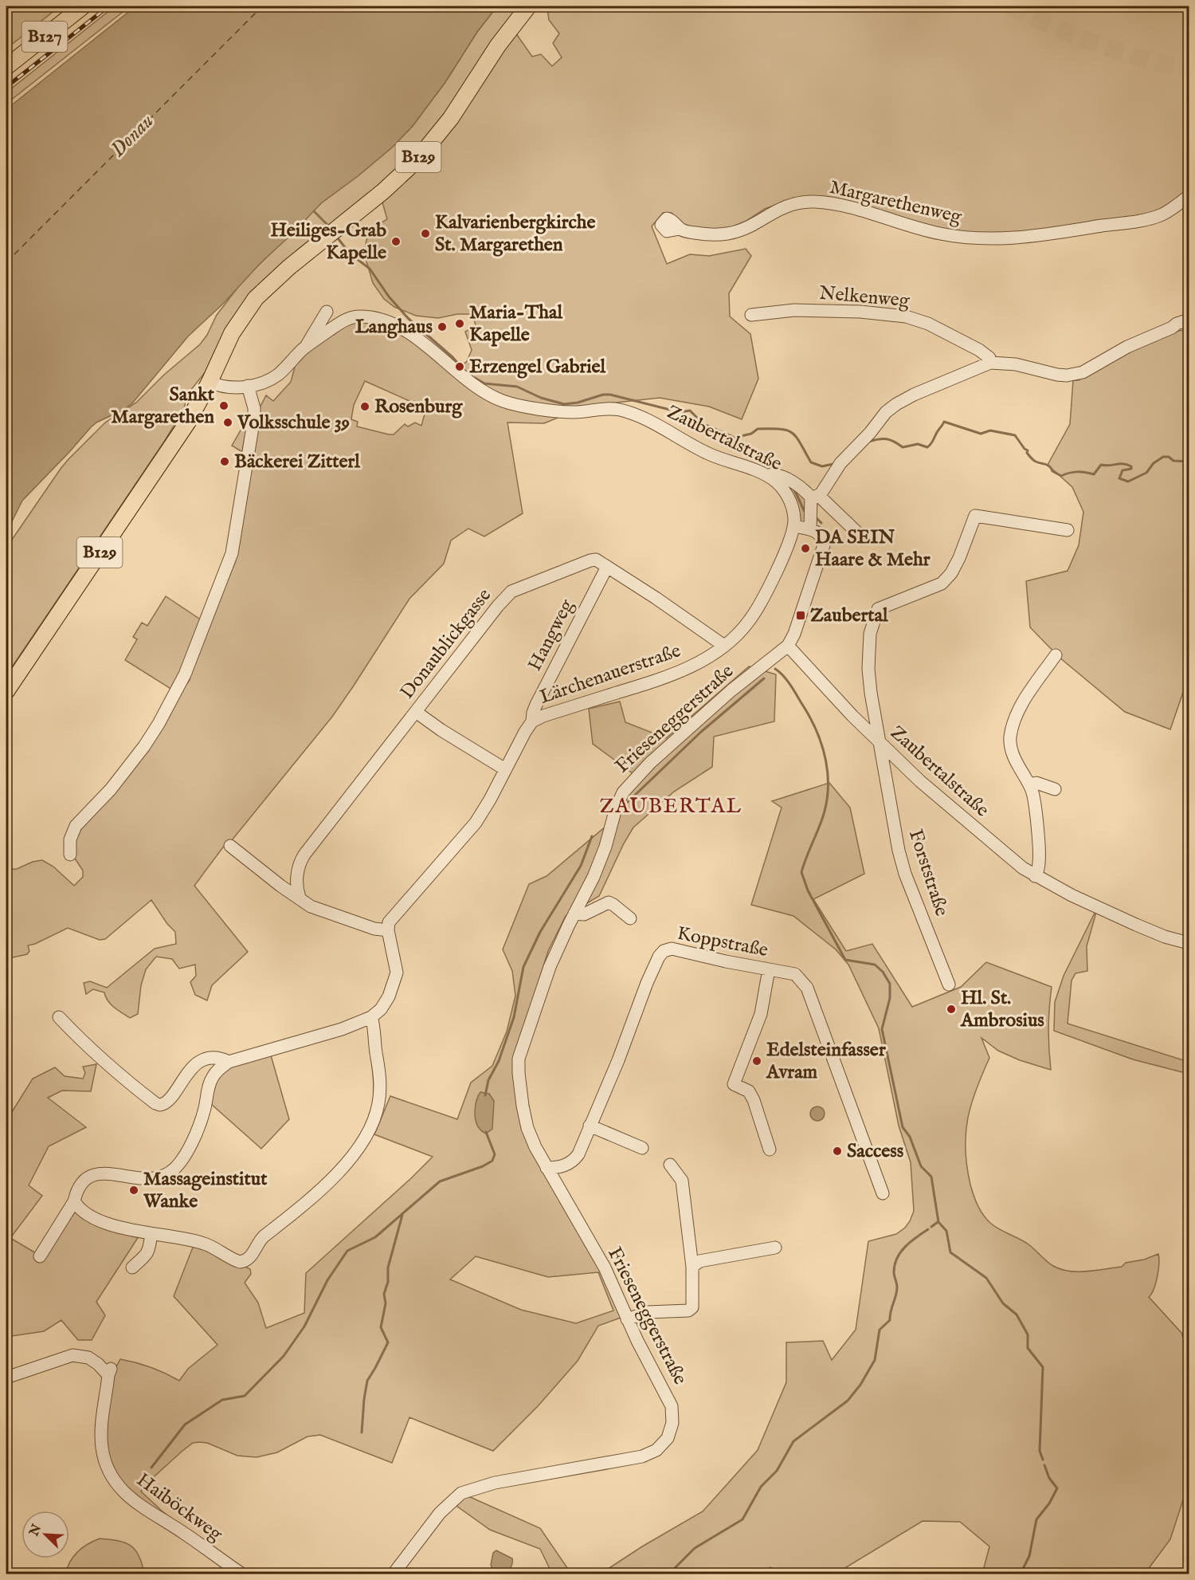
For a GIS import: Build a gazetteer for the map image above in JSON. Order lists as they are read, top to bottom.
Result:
{
  "streets": {
    "main road": ["B127", "B129"],
    "street": [
      "Margarethenweg",
      "Nelkenweg",
      "Zaubertalstraße",
      "Hangweg",
      "Donaublickgasse",
      "Lärchenauerstraße",
      "Frieseneggerstraße",
      "Forststraße",
      "Koppstraße",
      "Haiböckweg"
    ]
  },
  "crossings": [
    ["B129", "Zaubertalstraße"],
    ["Zaubertalstraße", "Lärchenauerstraße"],
    ["Zaubertalstraße", "Frieseneggerstraße"],
    ["Zaubertalstraße", "Forststraße"],
    ["Hangweg", "Donaublickgasse"],
    ["Hangweg", "Lärchenauerstraße"],
    ["Donaublickgasse", "Lärchenauerstraße"],
    ["Frieseneggerstraße", "Koppstraße"]
  ],
  "districts": ["ZAUBERTAL"],
  "water": ["Donau"],
  "places": {
    "other": [
      "Kalvarienbergkirche St. Margarethen",
      "Heiliges-Grab Kapelle",
      "Maria-Thal Kapelle",
      "Langhaus",
      "Erzengel Gabriel",
      "Sankt Margarethen",
      "Rosenburg",
      "Volksschule 39",
      "Bäckerei Zitterl",
      "DA SEIN Haare & Mehr",
      "Hl. St. Ambrosius",
      "Edelsteinfasser Avram",
      "Saccess",
      "Massageinstitut Wanke"
    ],
    "transit": ["Zaubertal"]
  },
  "north": "top left"
}
